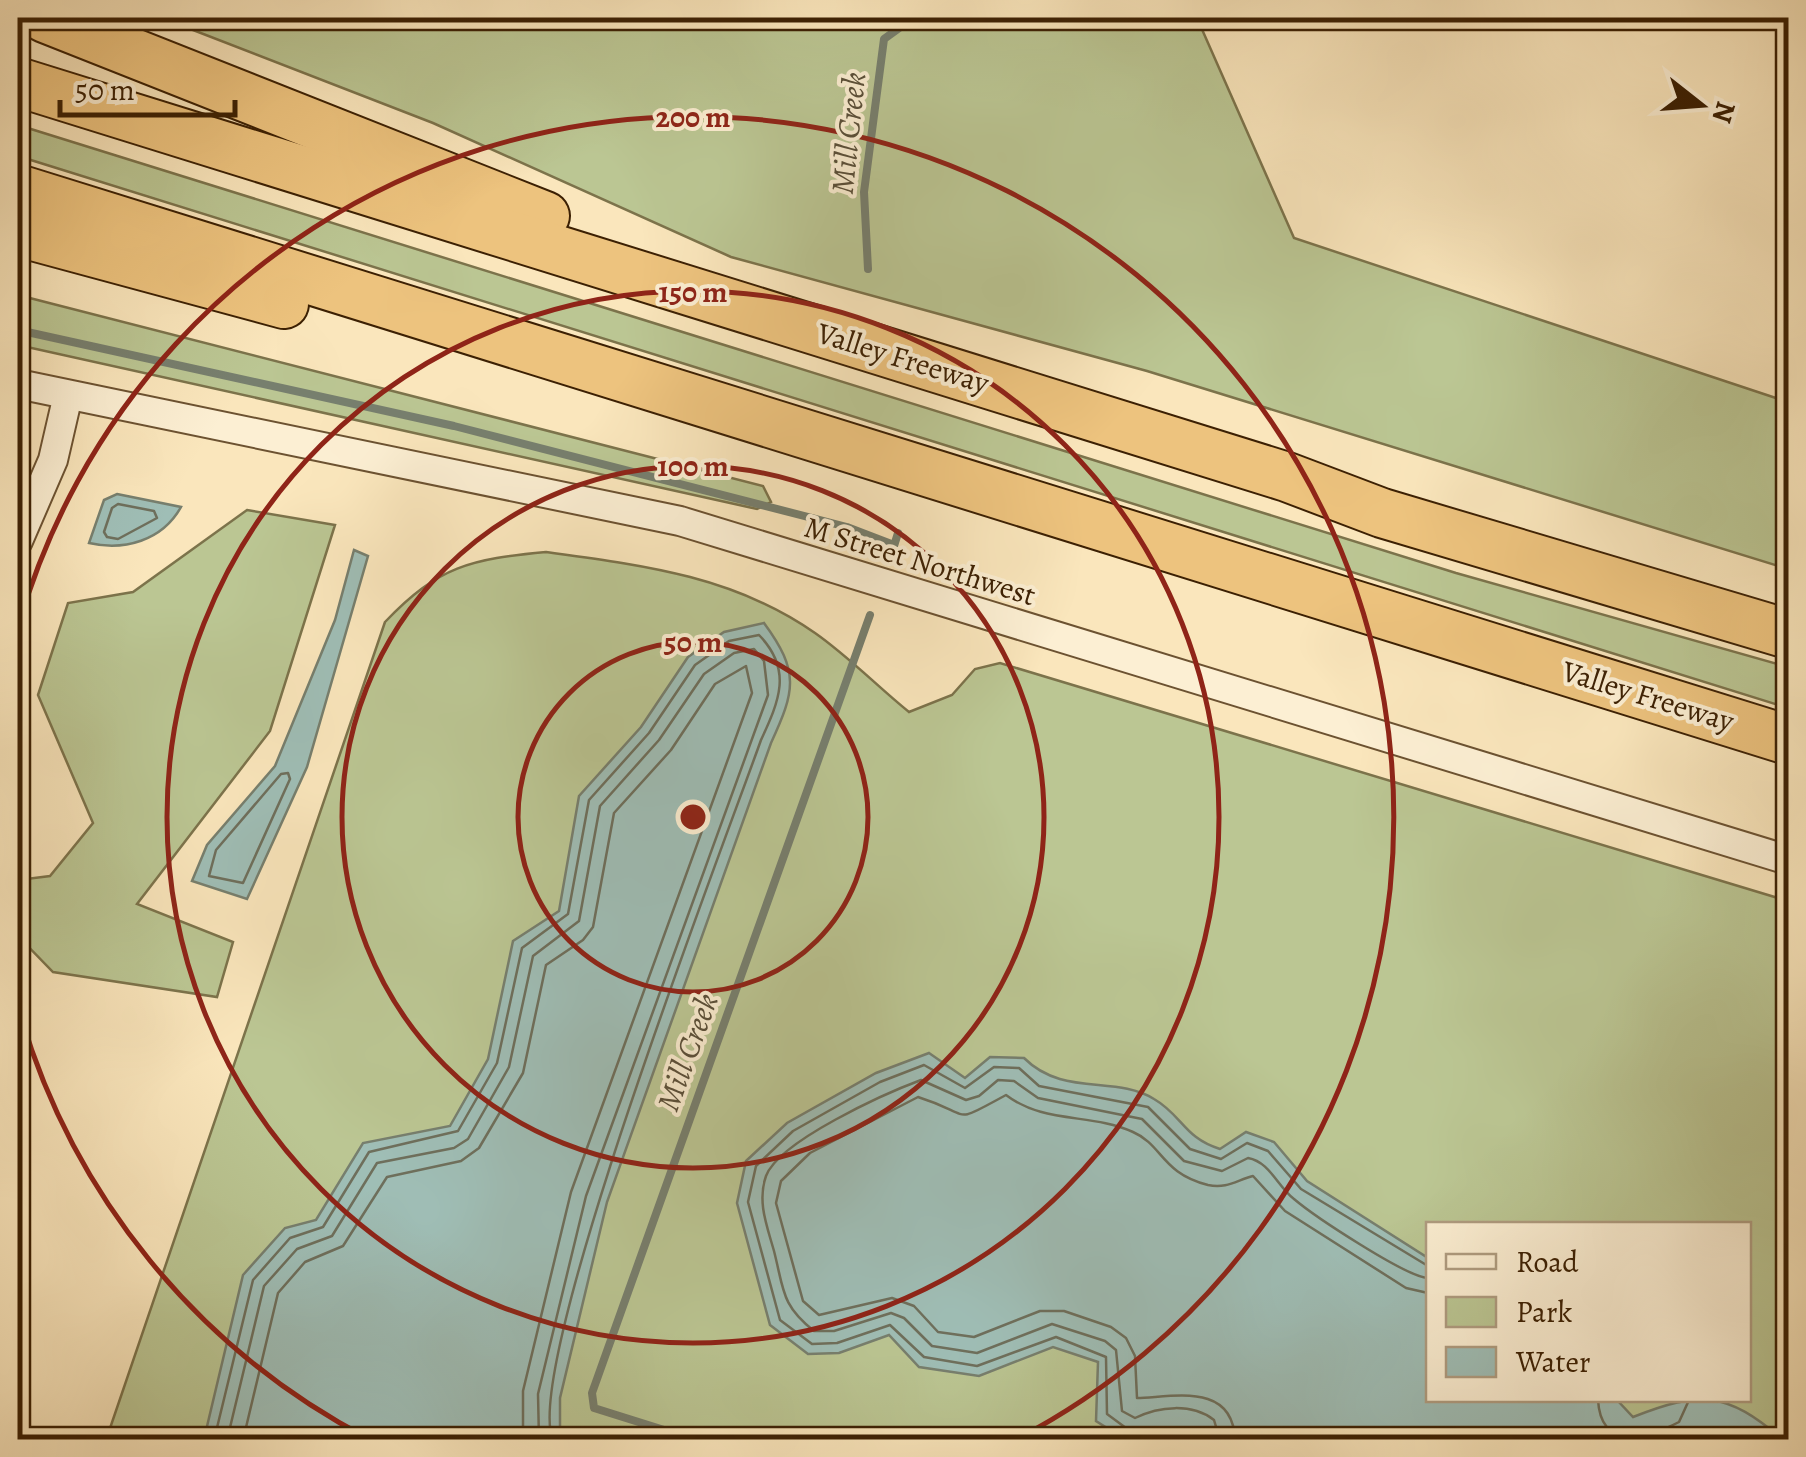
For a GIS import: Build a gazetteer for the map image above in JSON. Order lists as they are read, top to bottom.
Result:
{
  "streets": {
    "highway": ["Valley Freeway"],
    "street": ["M Street Northwest"]
  },
  "water": ["Mill Creek"],
  "legend": ["Road", "Park", "Water"],
  "scale_bar": "50 m",
  "north": "right",
  "rings": [
    "200 m",
    "150 m",
    "100 m",
    "50 m"
  ]
}
